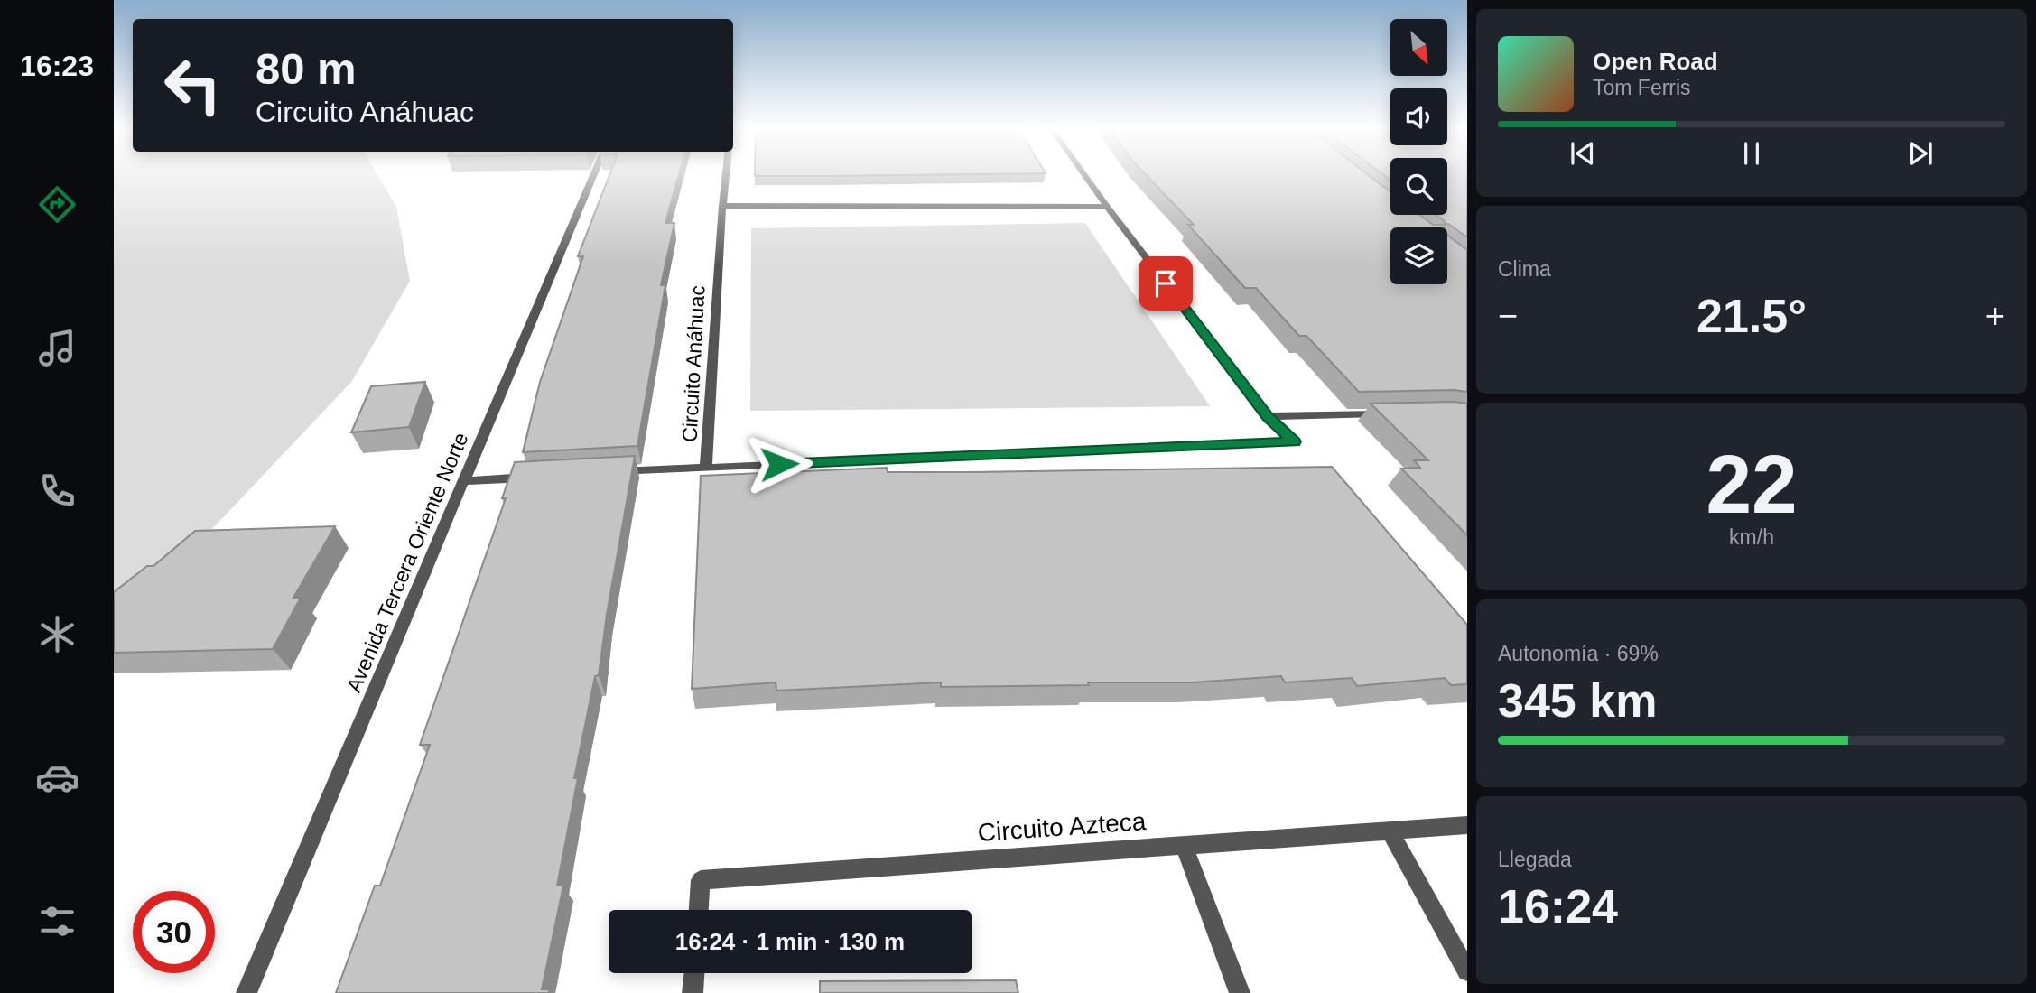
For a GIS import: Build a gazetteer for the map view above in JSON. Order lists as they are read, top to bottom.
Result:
{
  "streets": {
    "street": ["Circuito Anáhuac", "Avenida Tercera Oriente Norte", "Circuito Azteca"]
  },
  "north": "bottom right",
  "page": {
    "tabs": "16:23",
    "turn": ["80 m", "Circuito Anáhuac"],
    "song": ["Open Road", "Tom Ferris"],
    "tile": [
      "Clima",
      ["22", "km/h"],
      ["Autonomía · 69%", "345 km"],
      ["Llegada", "16:24"]
    ],
    "heat": ["−", "21.5°", "+"],
    "limit": "30",
    "trip": "16:24 · 1 min · 130 m"
  }
}
